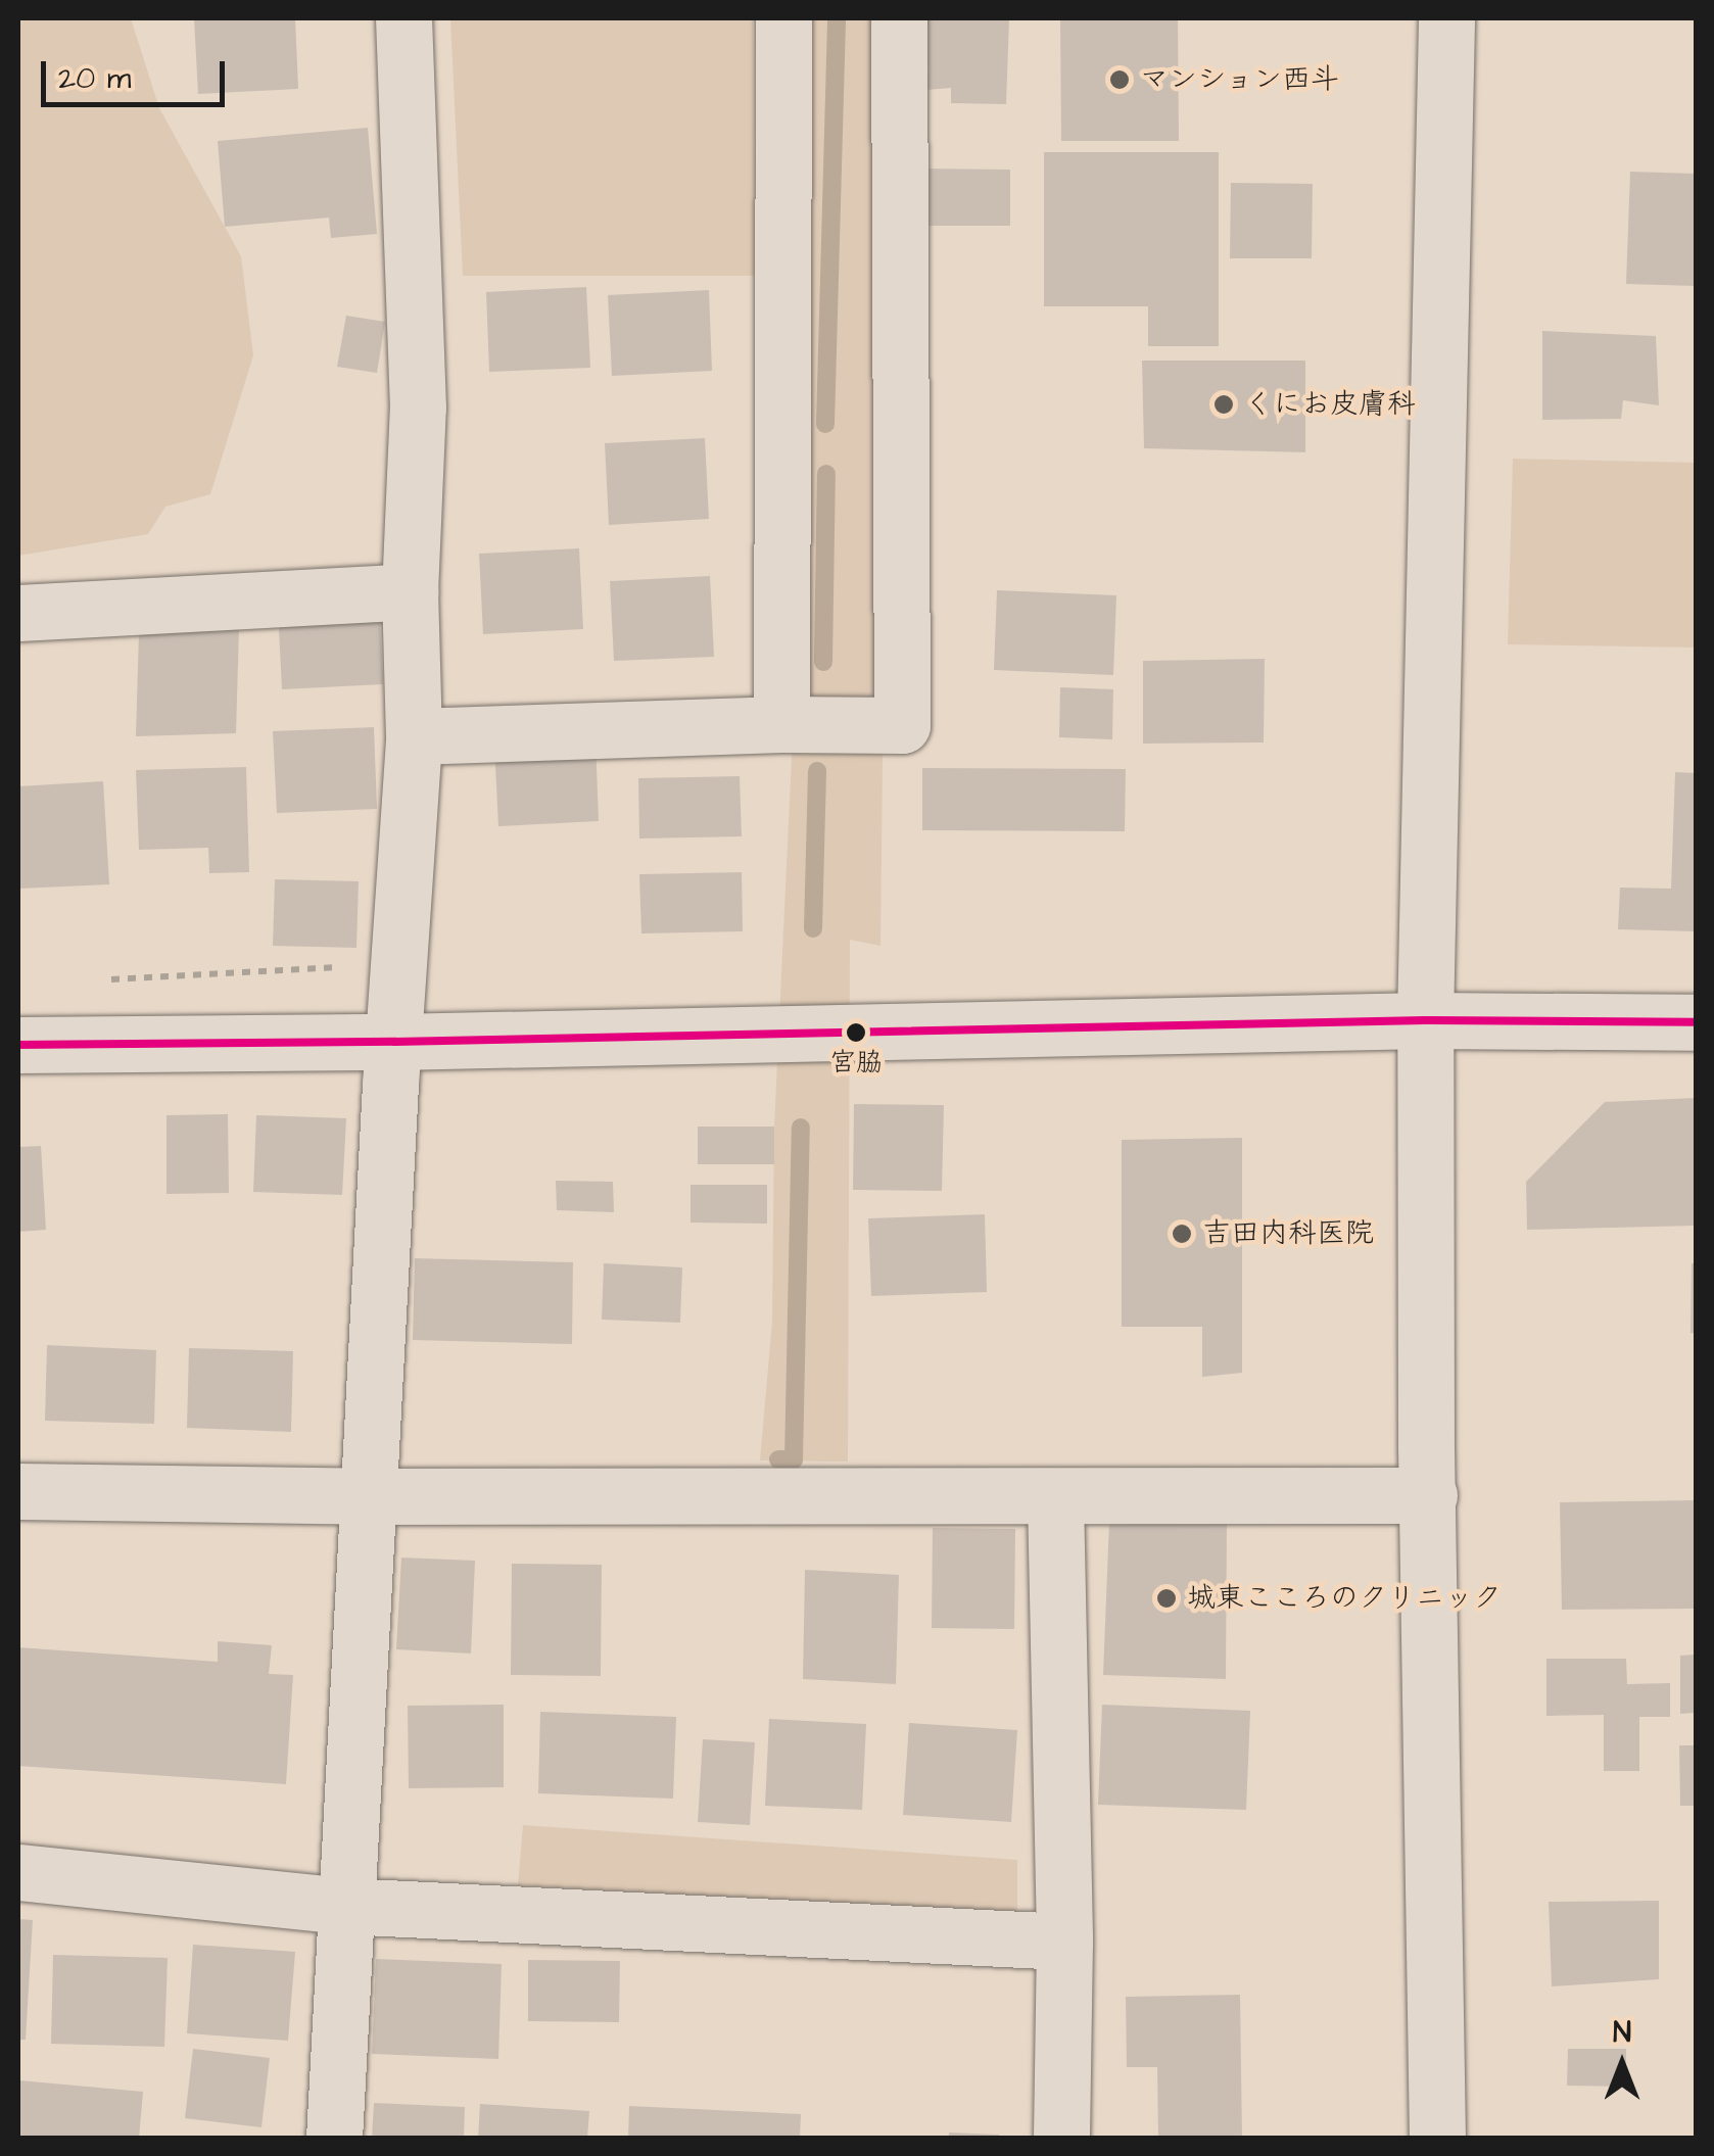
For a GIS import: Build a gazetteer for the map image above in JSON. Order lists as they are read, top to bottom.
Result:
{
  "places": [
    "マンション西斗",
    "くにお皮膚科",
    "宮脇",
    "吉田内科医院",
    "城東こころのクリニック"
  ],
  "scale_bar": "20 m",
  "north": "top"
}
